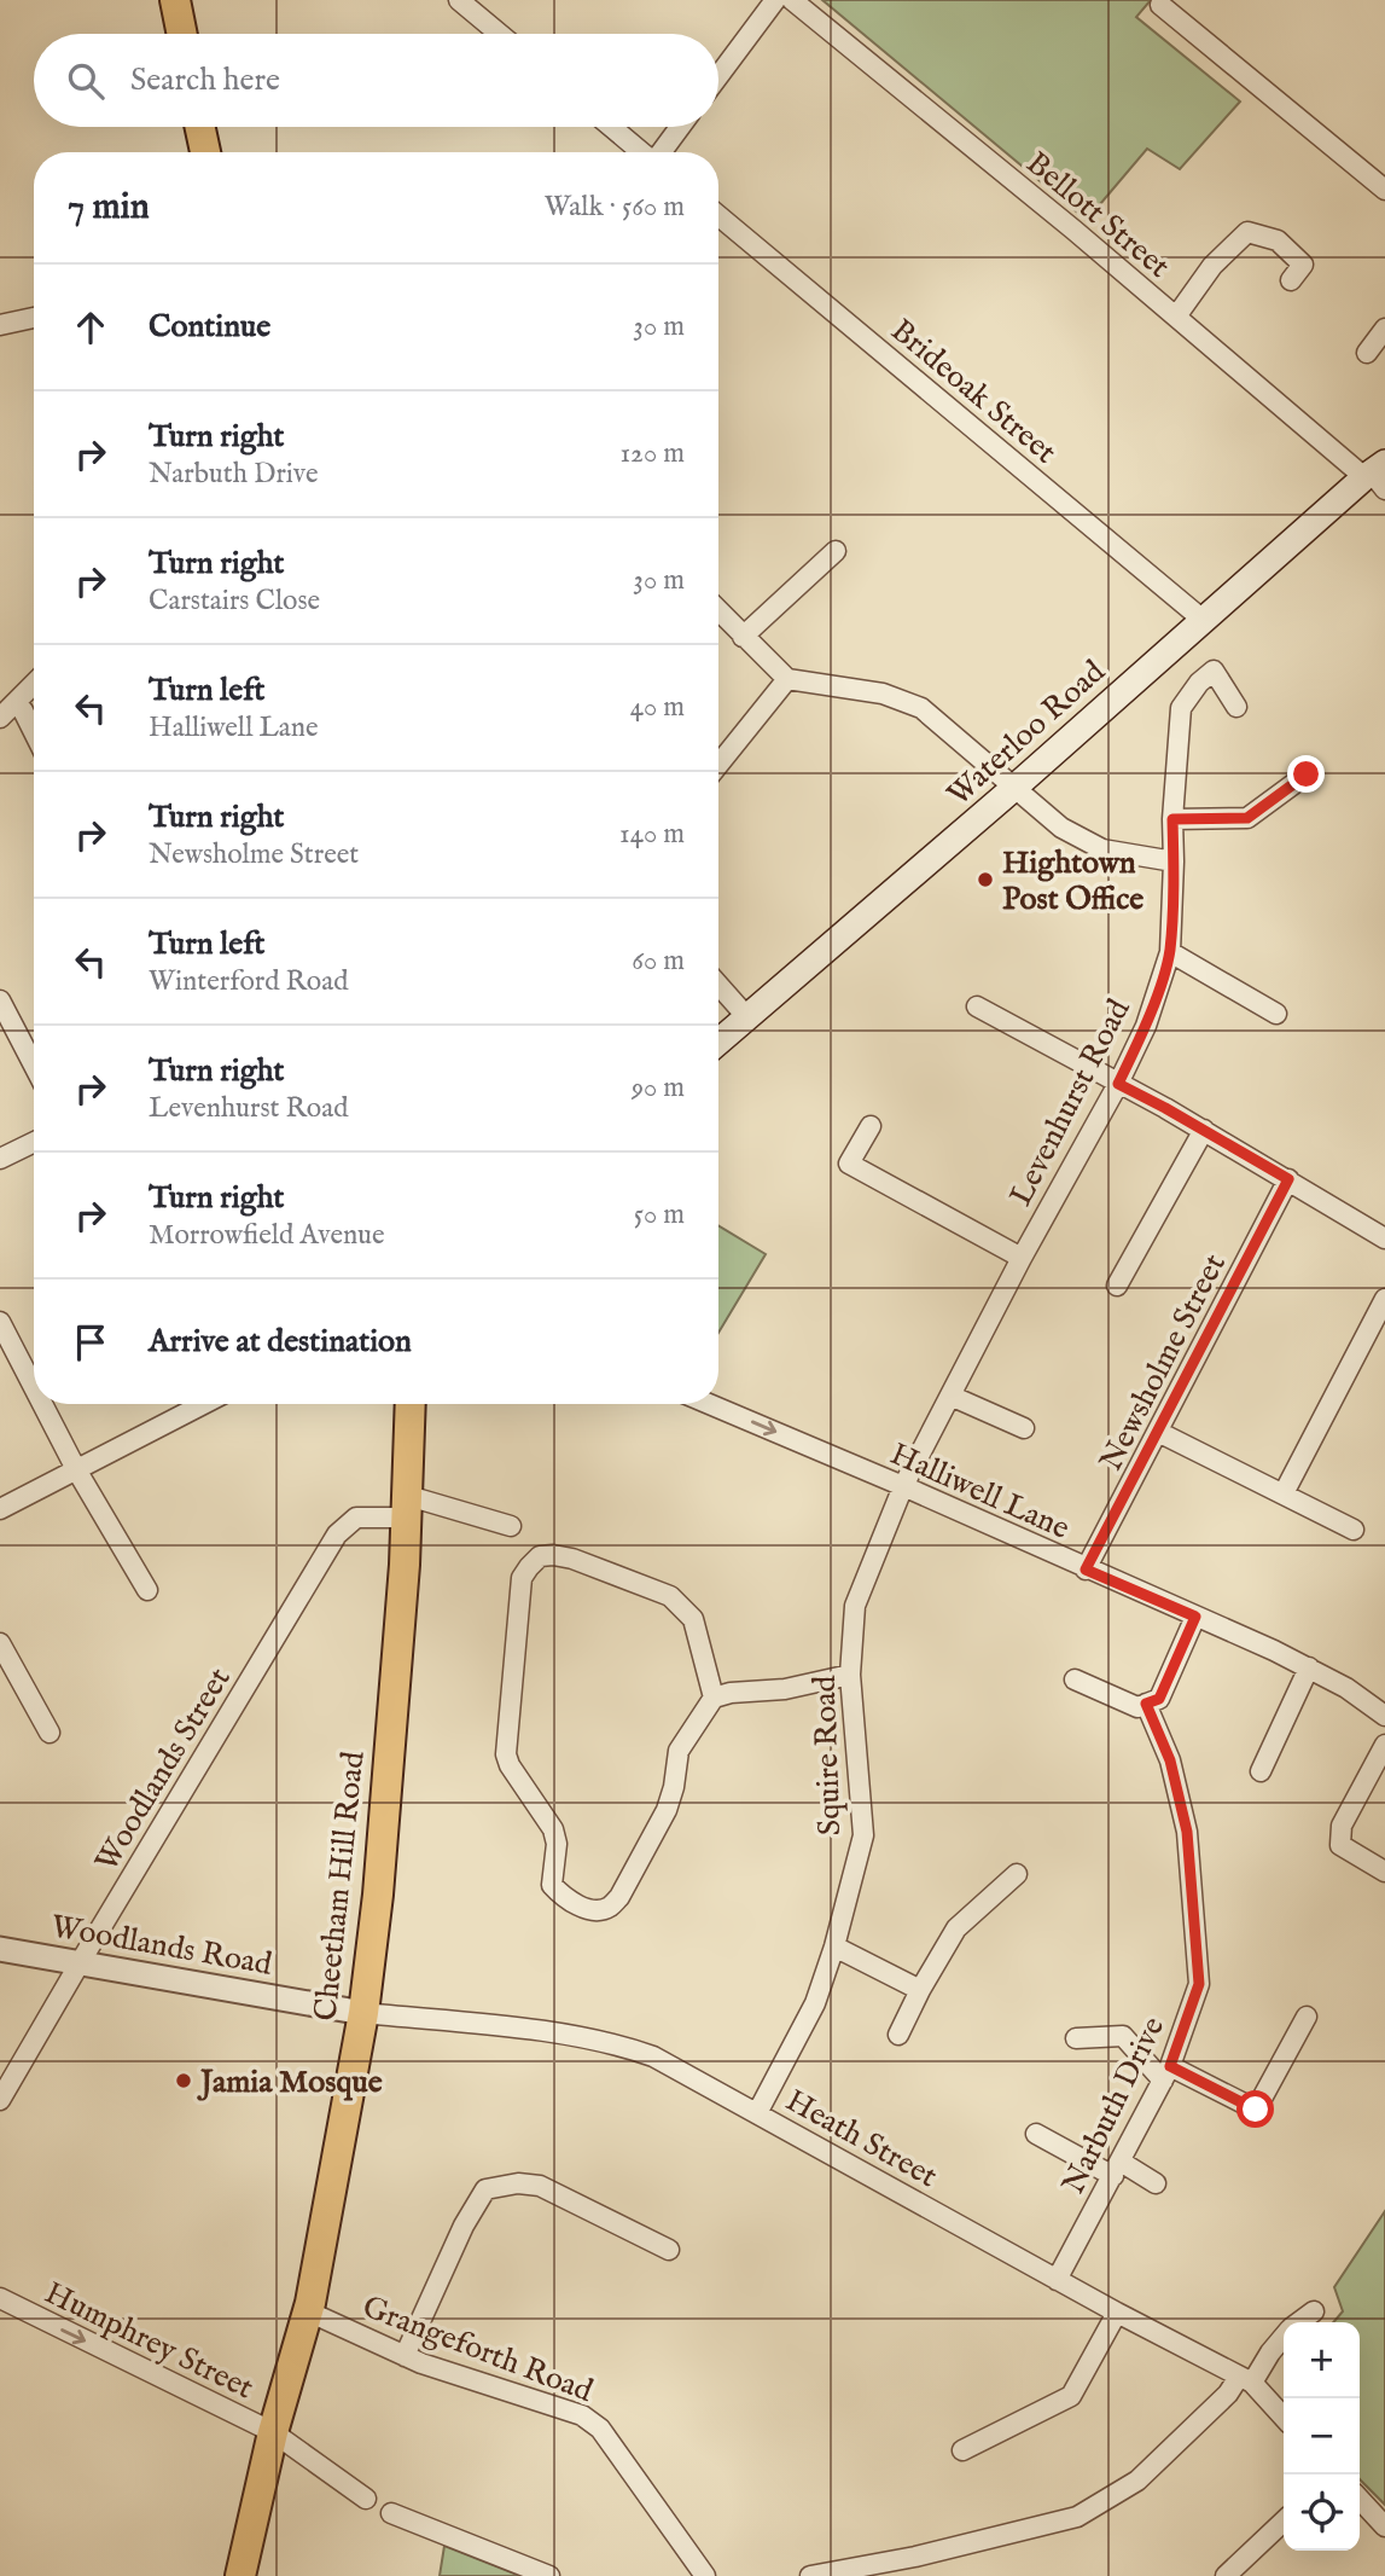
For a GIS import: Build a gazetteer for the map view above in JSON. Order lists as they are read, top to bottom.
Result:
{
  "streets": {
    "highway": ["Cheetham Hill Road"],
    "main road": ["Waterloo Road"],
    "street": [
      "Bellott Street",
      "Brideoak Street",
      "Levenhurst Road",
      "Newsholme Street",
      "Halliwell Lane",
      "Squire Road",
      "Woodlands Street",
      "Woodlands Road",
      "Narbuth Drive",
      "Heath Street",
      "Humphrey Street",
      "Grangeforth Road"
    ]
  },
  "crossings": [
    ["Bellott Street", "Waterloo Road"],
    ["Brideoak Street", "Waterloo Road"],
    ["Levenhurst Road", "Halliwell Lane"],
    ["Levenhurst Road", "Squire Road"],
    ["Newsholme Street", "Halliwell Lane"],
    ["Halliwell Lane", "Squire Road"],
    ["Squire Road", "Heath Street"],
    ["Woodlands Street", "Cheetham Hill Road"],
    ["Woodlands Street", "Woodlands Road"],
    ["Cheetham Hill Road", "Woodlands Road"],
    ["Cheetham Hill Road", "Heath Street"],
    ["Cheetham Hill Road", "Humphrey Street"],
    ["Cheetham Hill Road", "Grangeforth Road"],
    ["Woodlands Road", "Heath Street"],
    ["Narbuth Drive", "Heath Street"]
  ],
  "one_way": ["Humphrey Street"],
  "places": ["Hightown Post Office", "Jamia Mosque"],
  "page": {
    "search": "Search here",
    "heading": ["7 min", "Walk · 560 m"],
    "list": [
      ["Continue", "30 m"],
      ["Turn right", "Narbuth Drive", "120 m"],
      ["Turn right", "Carstairs Close", "30 m"],
      ["Turn left", "Halliwell Lane", "40 m"],
      ["Turn right", "Newsholme Street", "140 m"],
      ["Turn left", "Winterford Road", "60 m"],
      ["Turn right", "Levenhurst Road", "90 m"],
      ["Turn right", "Morrowfield Avenue", "50 m"],
      "Arrive at destination"
    ],
    "map_buttons": ["+", "−"]
  }
}
